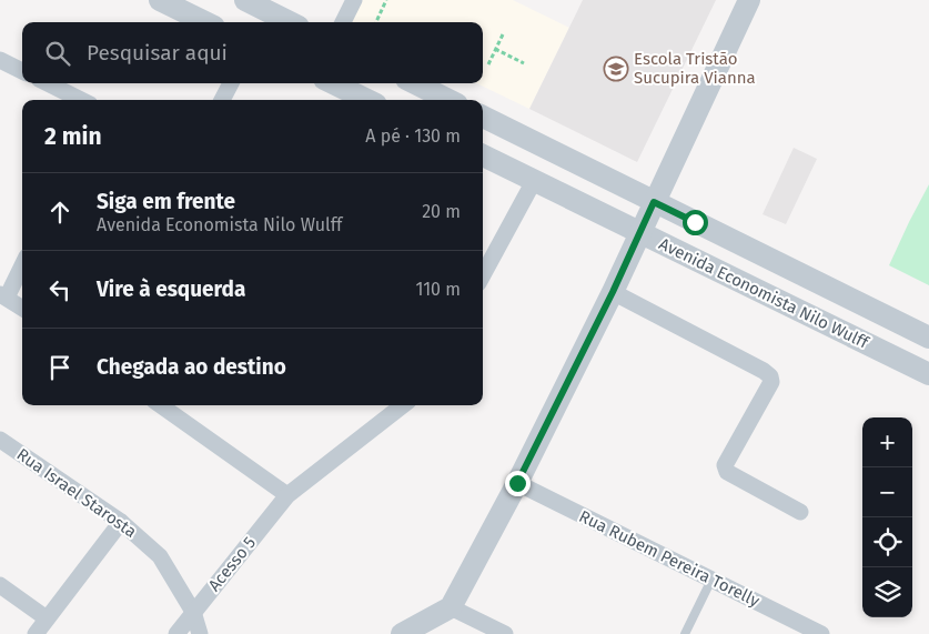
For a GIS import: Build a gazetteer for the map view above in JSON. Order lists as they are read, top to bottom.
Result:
{
  "streets": {
    "street": [
      "Avenida Economista Nilo Wulff",
      "Rua Israel Starosta",
      "Rua Rubem Pereira Torelly",
      "Acesso 5"
    ]
  },
  "crossings": [
    ["Rua Israel Starosta", "Acesso 5"]
  ],
  "places": {
    "school or university": ["Escola Tristão Sucupira Vianna"]
  },
  "page": {
    "search": "Pesquisar aqui",
    "heading": ["2 min", "A pé · 130 m"],
    "list": [
      ["Siga em frente", "Avenida Economista Nilo Wulff", "20 m"],
      ["Vire à esquerda", "110 m"],
      "Chegada ao destino"
    ],
    "map_buttons": ["+", "−"]
  }
}
